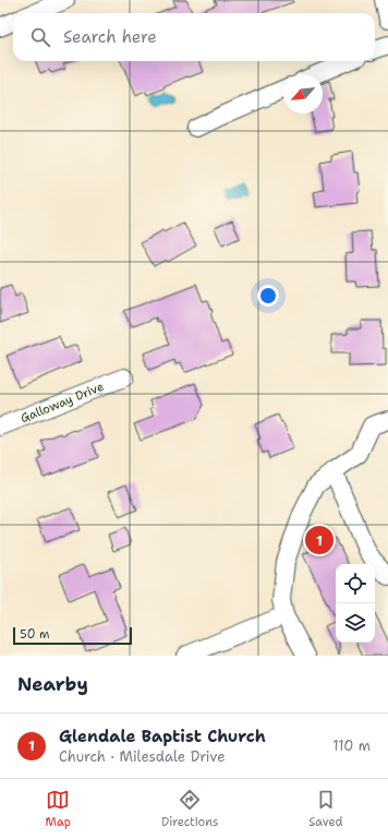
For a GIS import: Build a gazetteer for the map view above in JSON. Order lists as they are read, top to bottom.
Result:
{
  "streets": {
    "street": ["Galloway Drive"]
  },
  "scale_bar": "50 m",
  "north": "bottom left",
  "page": {
    "search": "Search here",
    "pins": "1",
    "scale": "50 m",
    "heading": "Nearby",
    "list": [
      {
        "mark": "1",
        "name": "Glendale Baptist Church",
        "note": "Church · Milesdale Drive",
        "value": "110 m"
      }
    ],
    "nav": ["Map", "Directions", "Saved"]
  }
}
